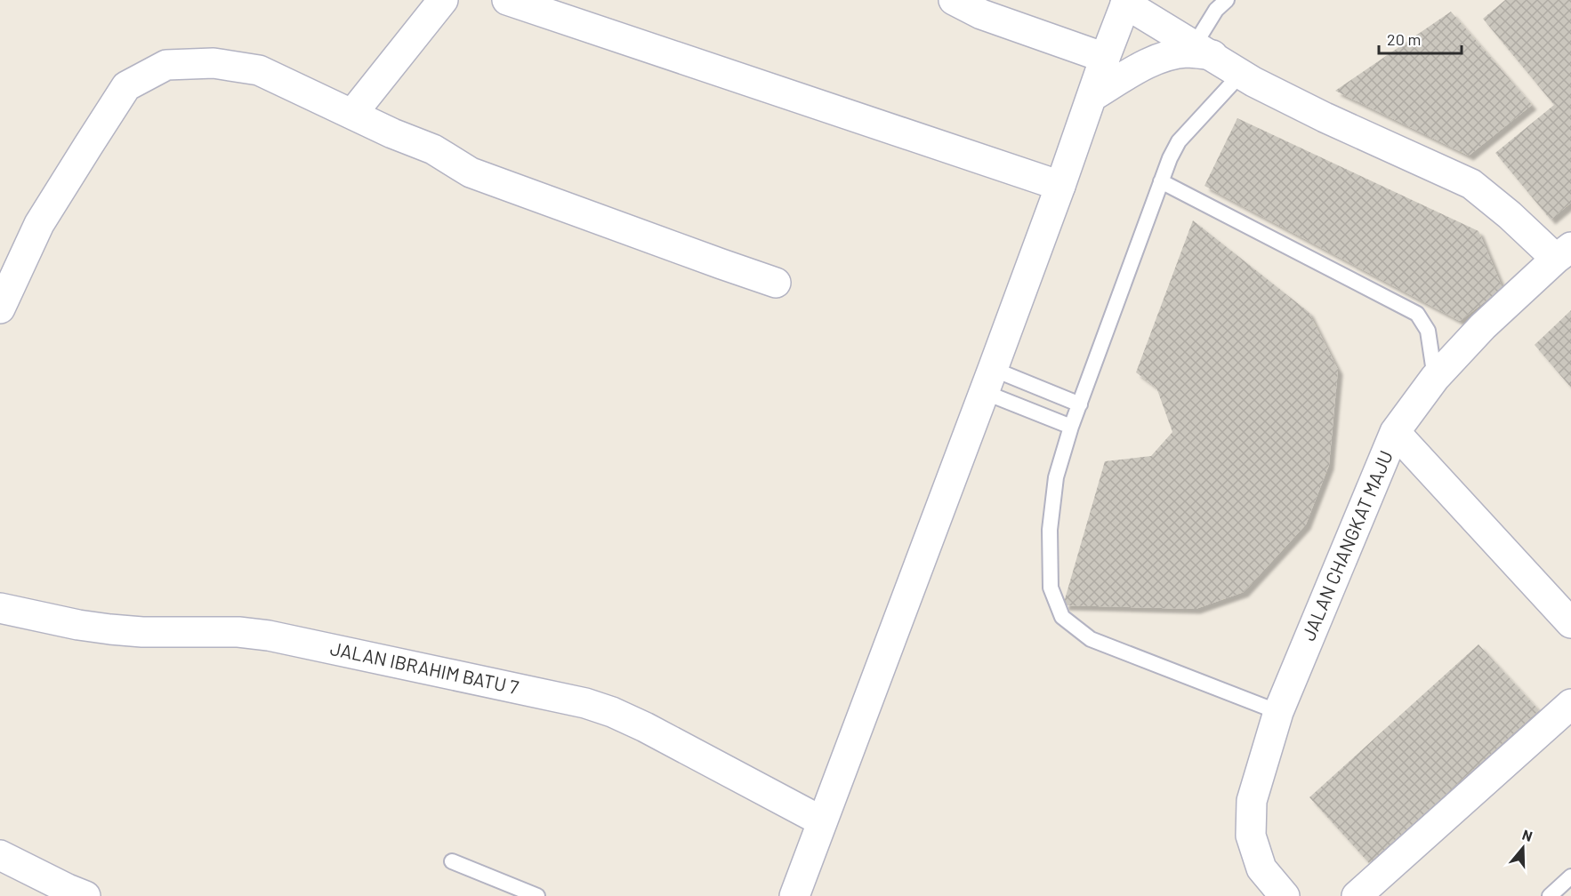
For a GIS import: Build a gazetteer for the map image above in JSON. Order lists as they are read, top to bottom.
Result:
{
  "streets": {
    "street": ["JALAN CHANGKAT MAJU", "JALAN IBRAHIM BATU 7"]
  },
  "scale_bar": "20 m",
  "north": "top"
}
